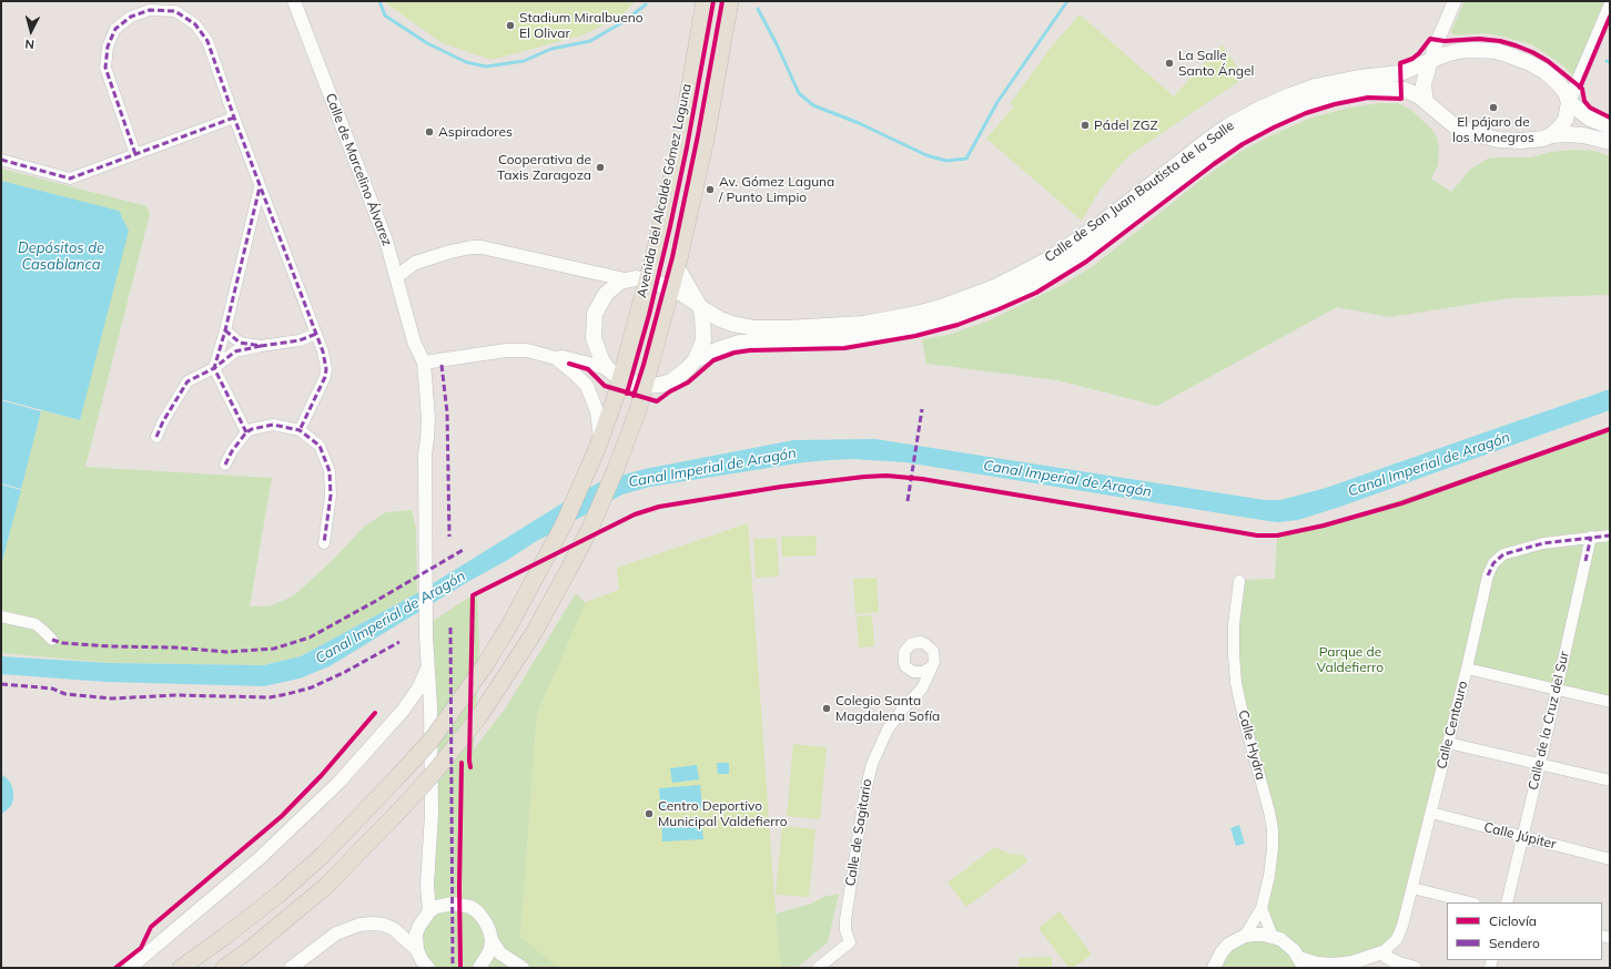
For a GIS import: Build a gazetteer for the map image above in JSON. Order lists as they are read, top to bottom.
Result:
{
  "streets": {
    "main road": ["Avenida del Alcalde Gómez Laguna", "Calle de San Juan Bautista de la Salle"],
    "street": [
      "Calle de Marcelino Álvarez",
      "Calle de la Cruz del Sur",
      "Calle Centauro",
      "Calle Hydra",
      "Calle de Sagitario",
      "Calle Júpiter"
    ]
  },
  "crossings": [
    ["Avenida del Alcalde Gómez Laguna", "Calle de San Juan Bautista de la Salle"],
    ["Calle de la Cruz del Sur", "Calle Centauro"],
    ["Calle de la Cruz del Sur", "Calle Júpiter"],
    ["Calle Centauro", "Calle Júpiter"]
  ],
  "water": ["Depósitos de Casablanca", "Canal Imperial de Aragón"],
  "parks": ["Parque de Valdefierro"],
  "places": [
    "Stadium Miralbueno El Olivar",
    "La Salle Santo Ángel",
    "El pájaro de los Monegros",
    "Pádel ZGZ",
    "Aspiradores",
    "Cooperativa de Taxis Zaragoza",
    "Av. Gómez Laguna / Punto Limpio",
    "Colegio Santa Magdalena Sofía",
    "Centro Deportivo Municipal Valdefierro"
  ],
  "legend": ["Ciclovía", "Sendero"],
  "north": "bottom"
}
